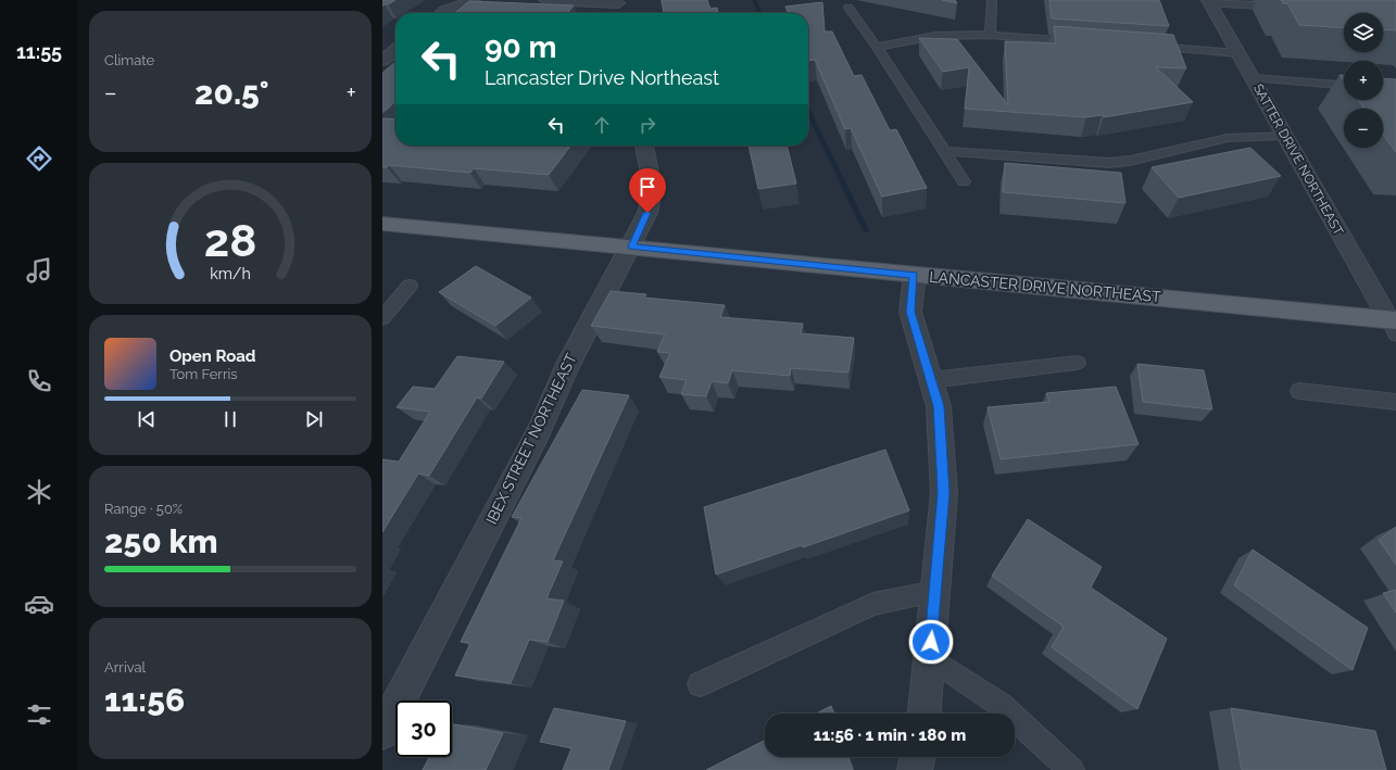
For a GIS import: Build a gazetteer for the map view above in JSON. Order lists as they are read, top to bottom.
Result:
{
  "streets": {
    "main road": ["LANCASTER DRIVE NORTHEAST"],
    "street": ["SATTER DRIVE NORTHEAST", "IBEX STREET NORTHEAST"]
  },
  "crossings": [
    ["SATTER DRIVE NORTHEAST", "LANCASTER DRIVE NORTHEAST"],
    ["LANCASTER DRIVE NORTHEAST", "IBEX STREET NORTHEAST"]
  ],
  "page": {
    "tabs": "11:55",
    "tile": [
      "Climate",
      ["Range · 50%", "250 km"],
      ["Arrival", "11:56"]
    ],
    "map_buttons": ["+", "−"],
    "turn": ["90 m", "Lancaster Drive Northeast"],
    "heat": ["−", "20.5°", "+"],
    "song": ["Open Road", "Tom Ferris"],
    "limit": "30",
    "trip": "11:56 · 1 min · 180 m",
    "gauge": ["28", "km/h"]
  }
}
